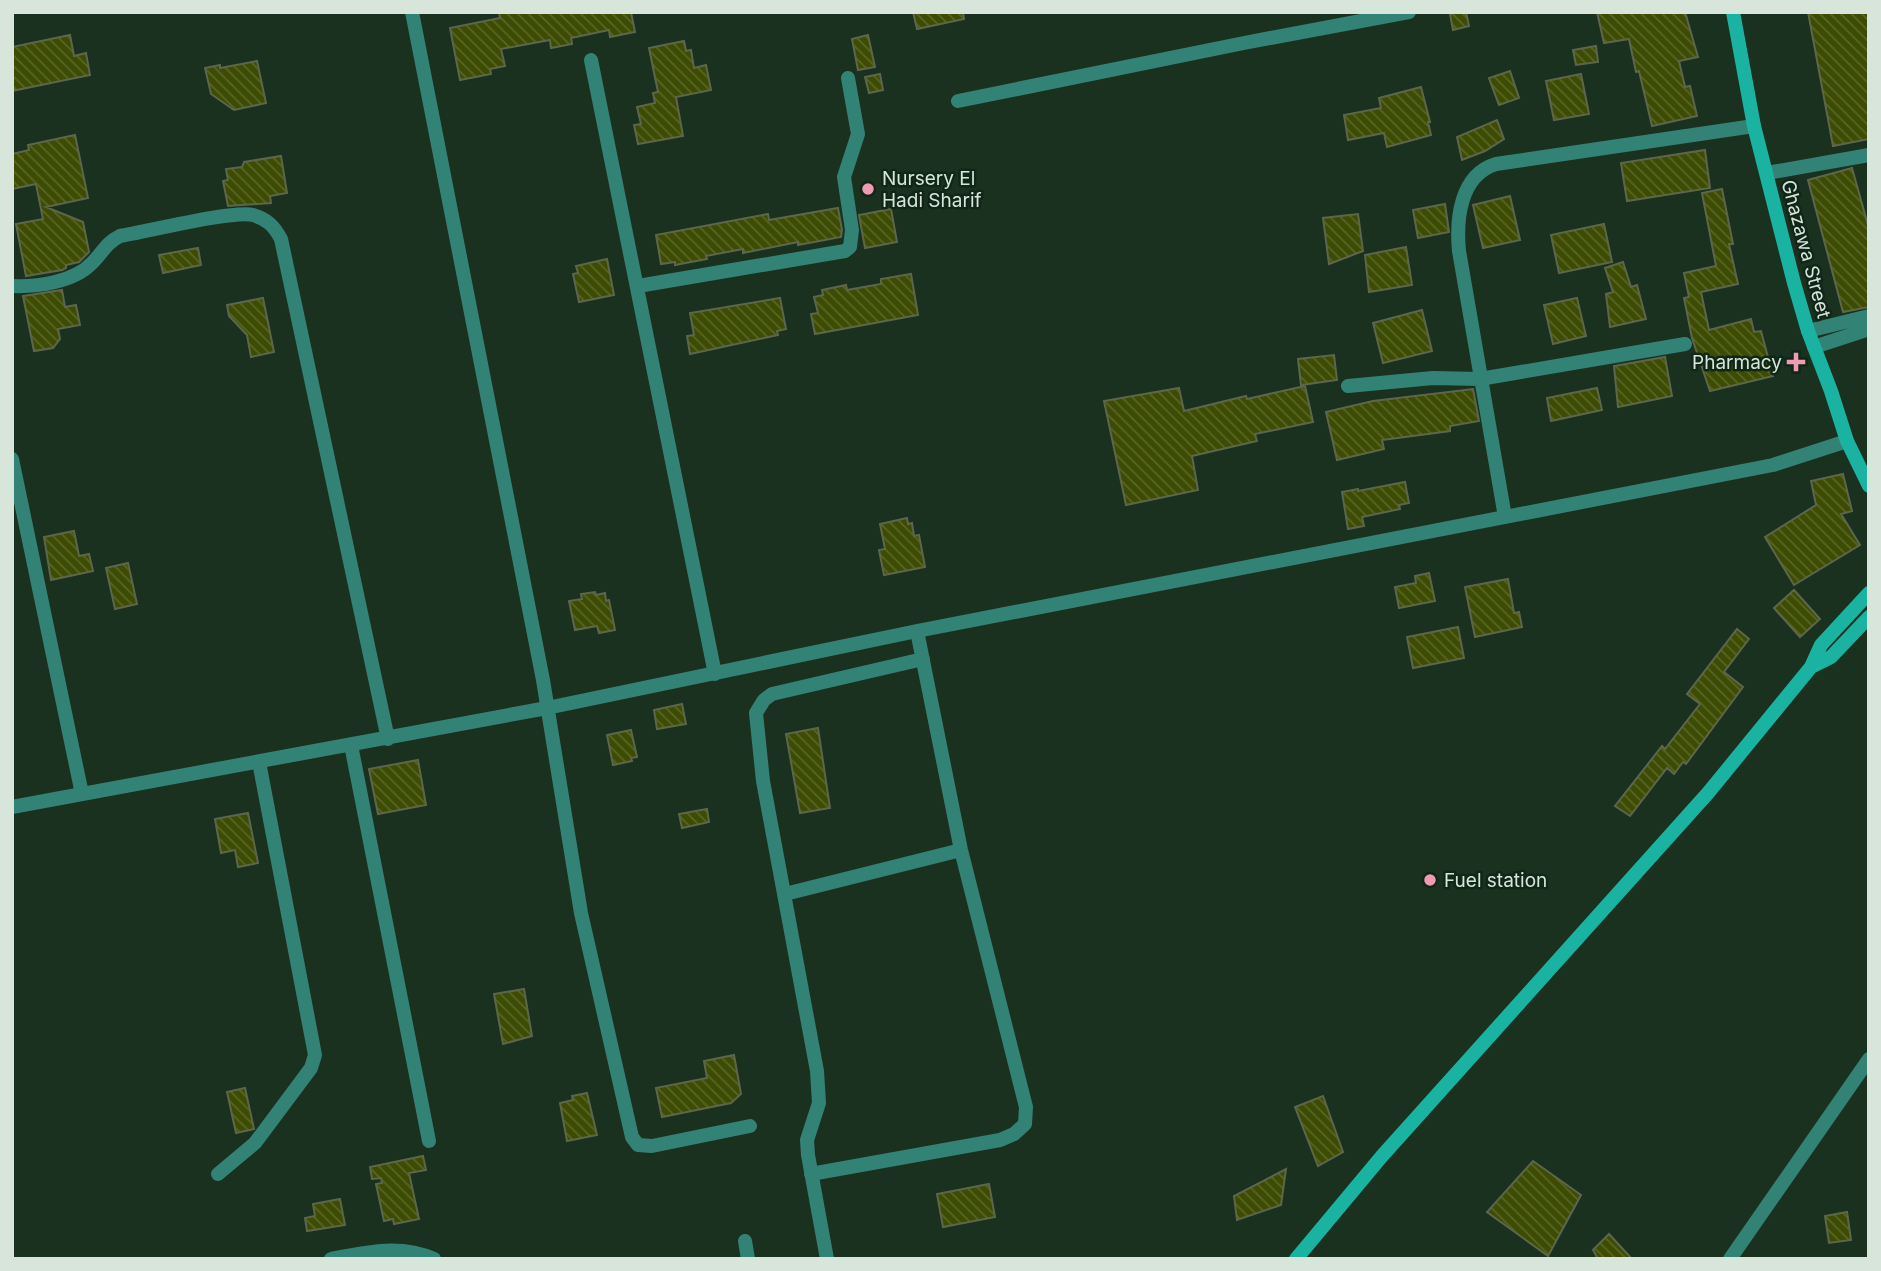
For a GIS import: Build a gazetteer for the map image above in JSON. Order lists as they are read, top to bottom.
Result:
{
  "streets": {
    "main road": ["Ghazawa Street"]
  },
  "places": {
    "other": ["Nursery El Hadi Sharif", "Fuel station"],
    "health": ["Pharmacy"]
  }
}
